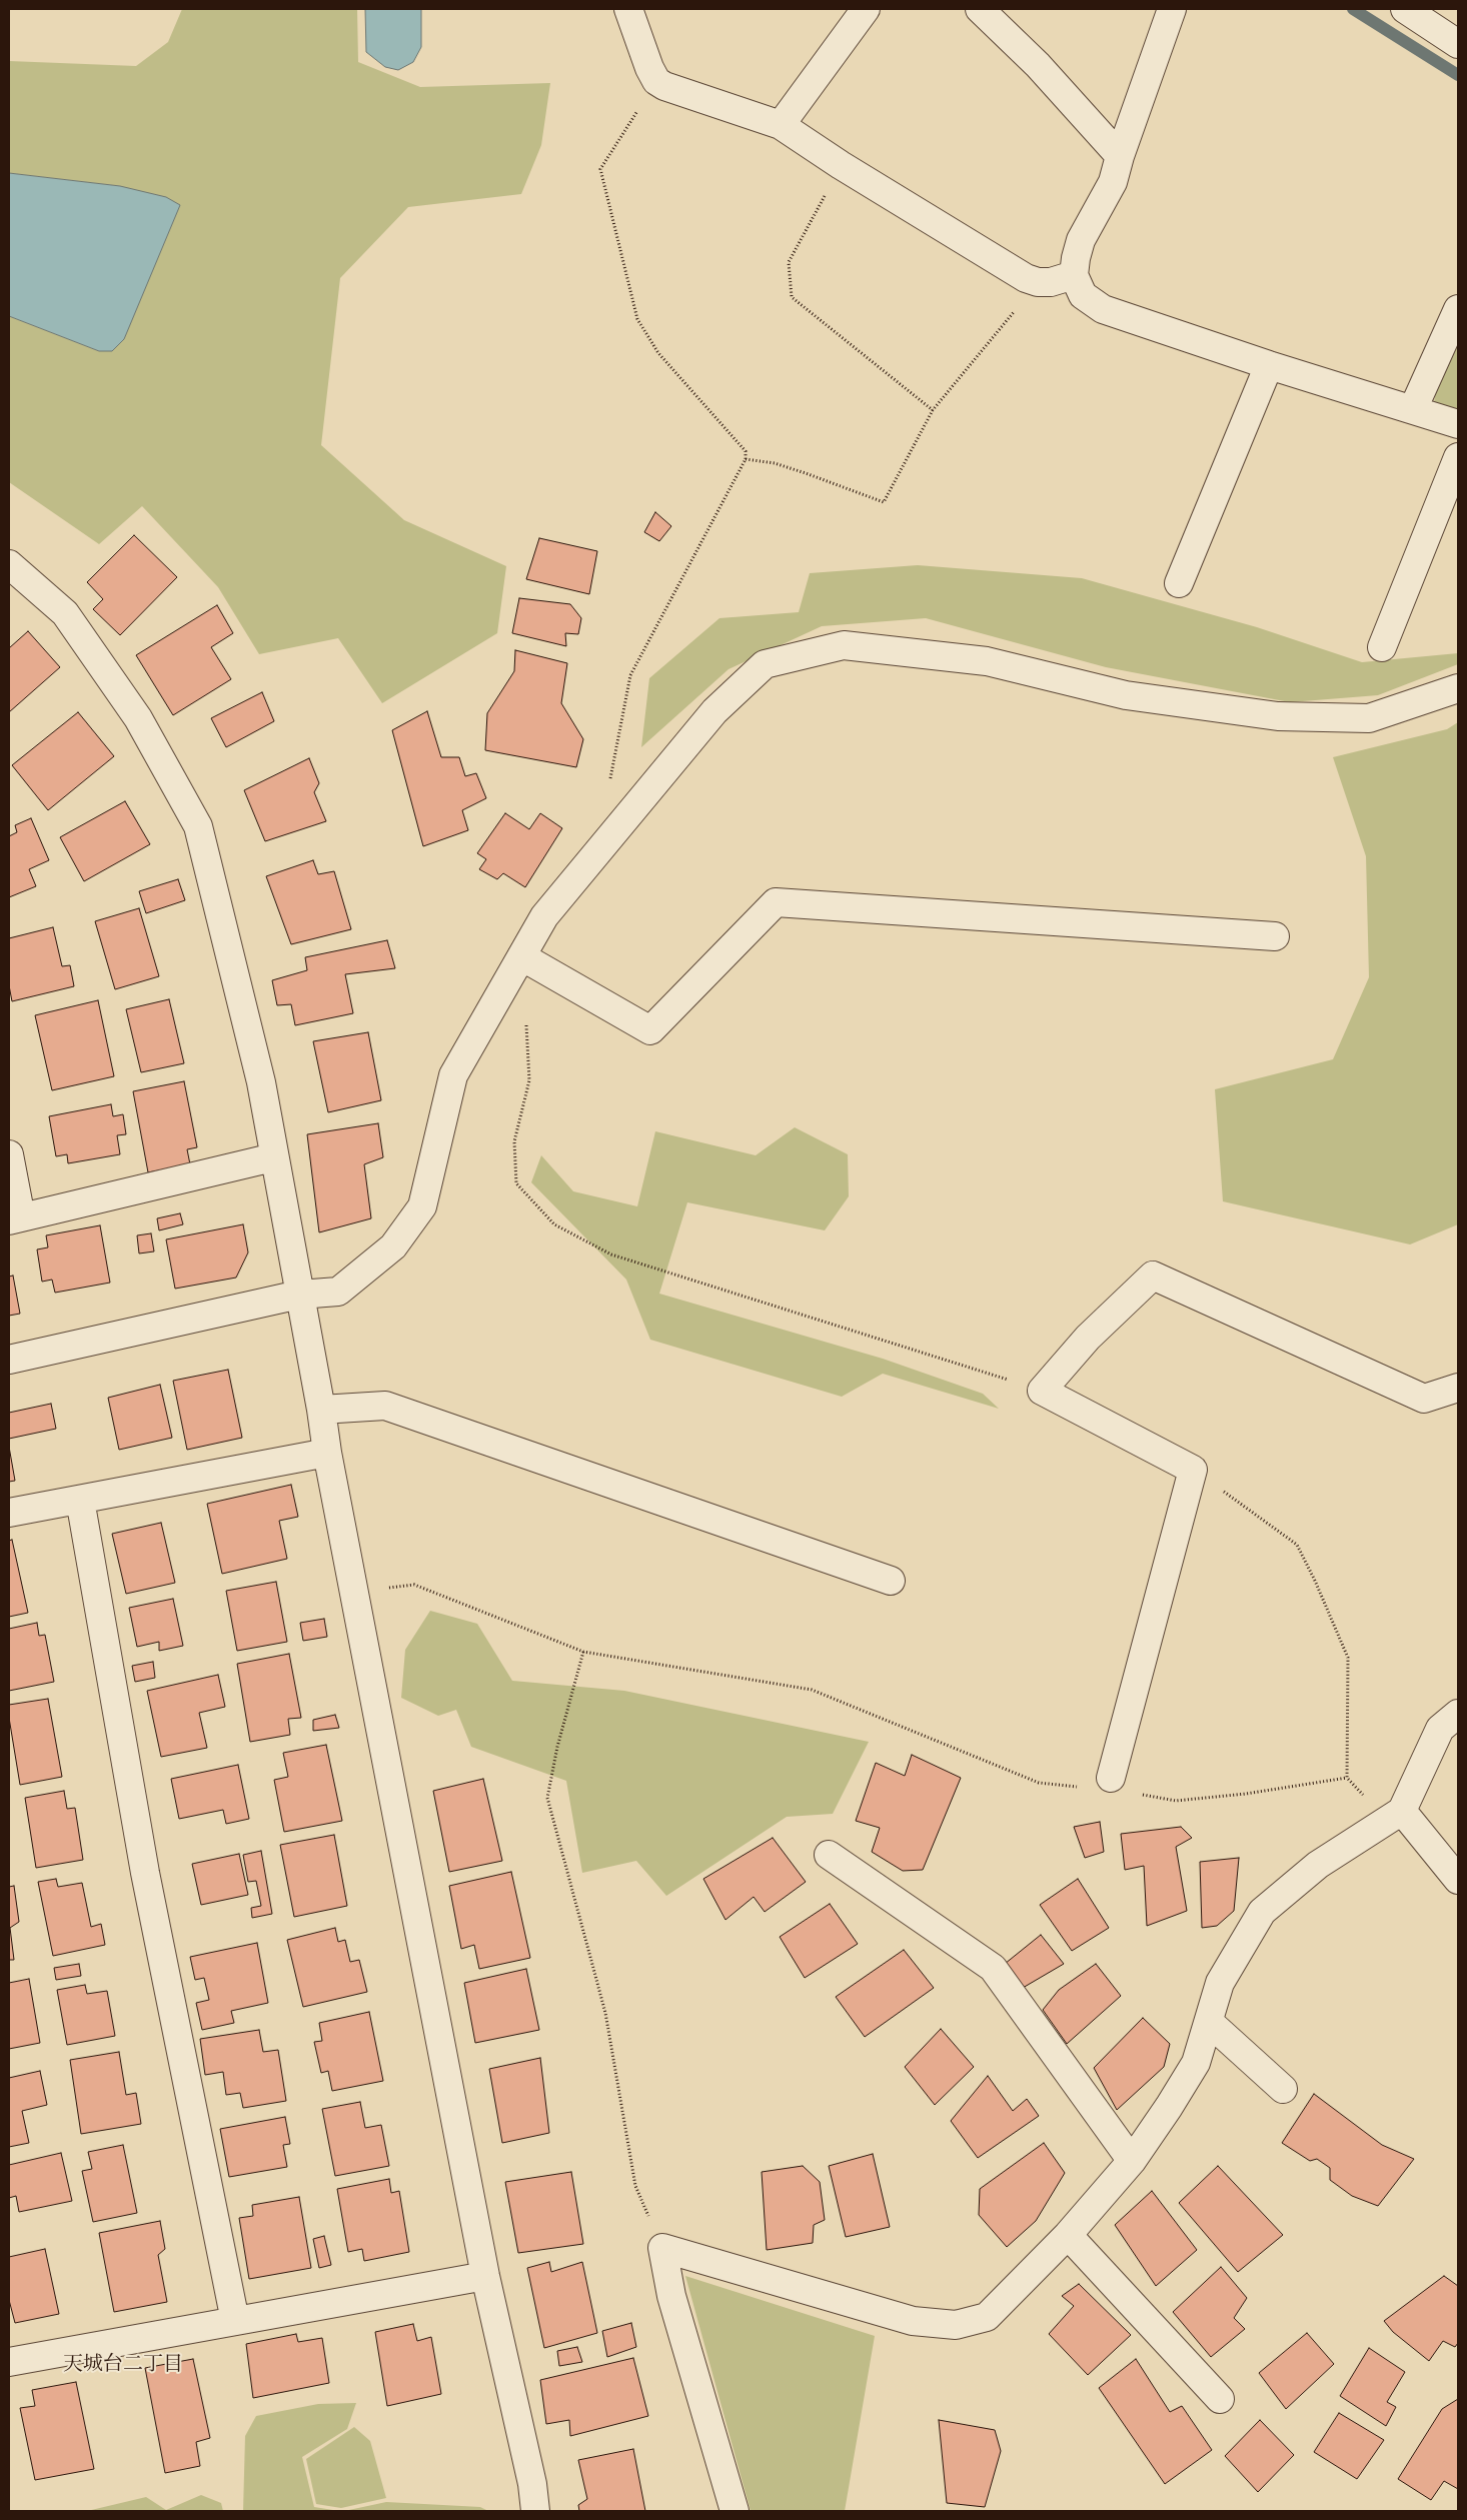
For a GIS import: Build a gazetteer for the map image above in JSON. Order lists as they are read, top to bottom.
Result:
{
  "districts": ["天城台二丁目"]
}
